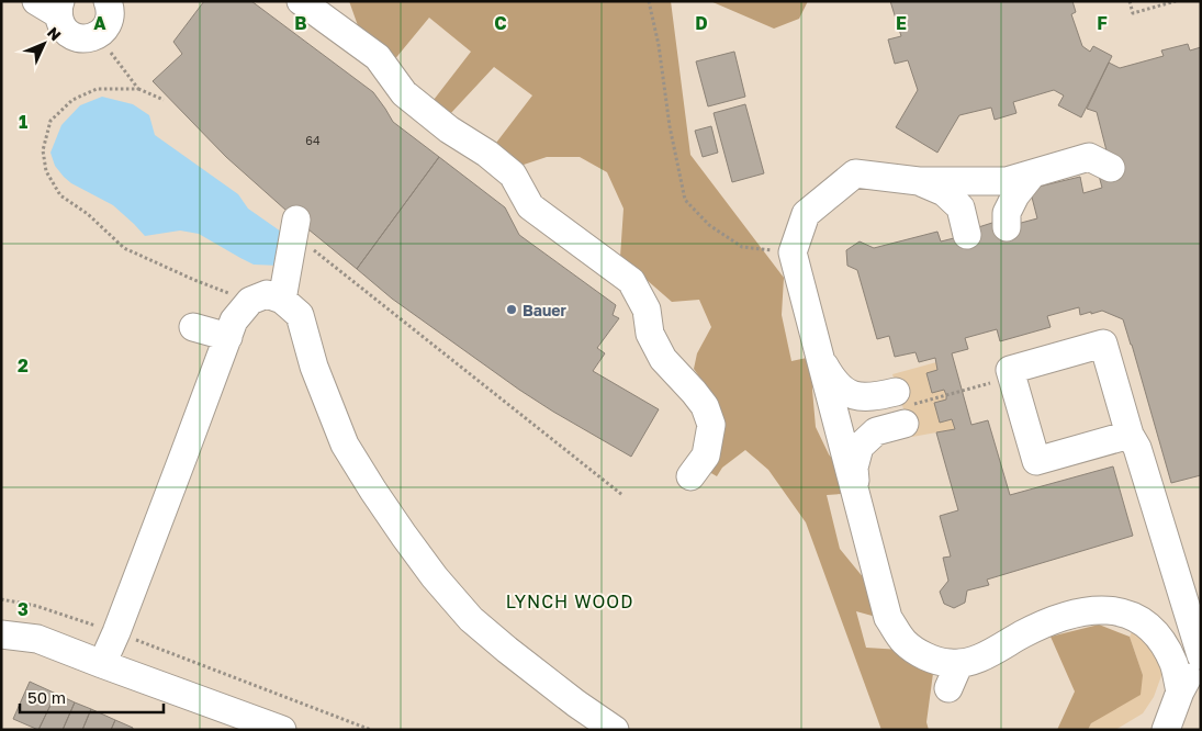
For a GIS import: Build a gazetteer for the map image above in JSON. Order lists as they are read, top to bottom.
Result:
{
  "districts": ["LYNCH WOOD"],
  "places": ["Bauer"],
  "house_numbers": ["64"],
  "scale_bar": "50 m",
  "north": "top right",
  "grid": {
    "columns": [
      "A",
      "B",
      "C",
      "D",
      "E",
      "F"
    ],
    "rows": ["1", "2", "3"]
  }
}
